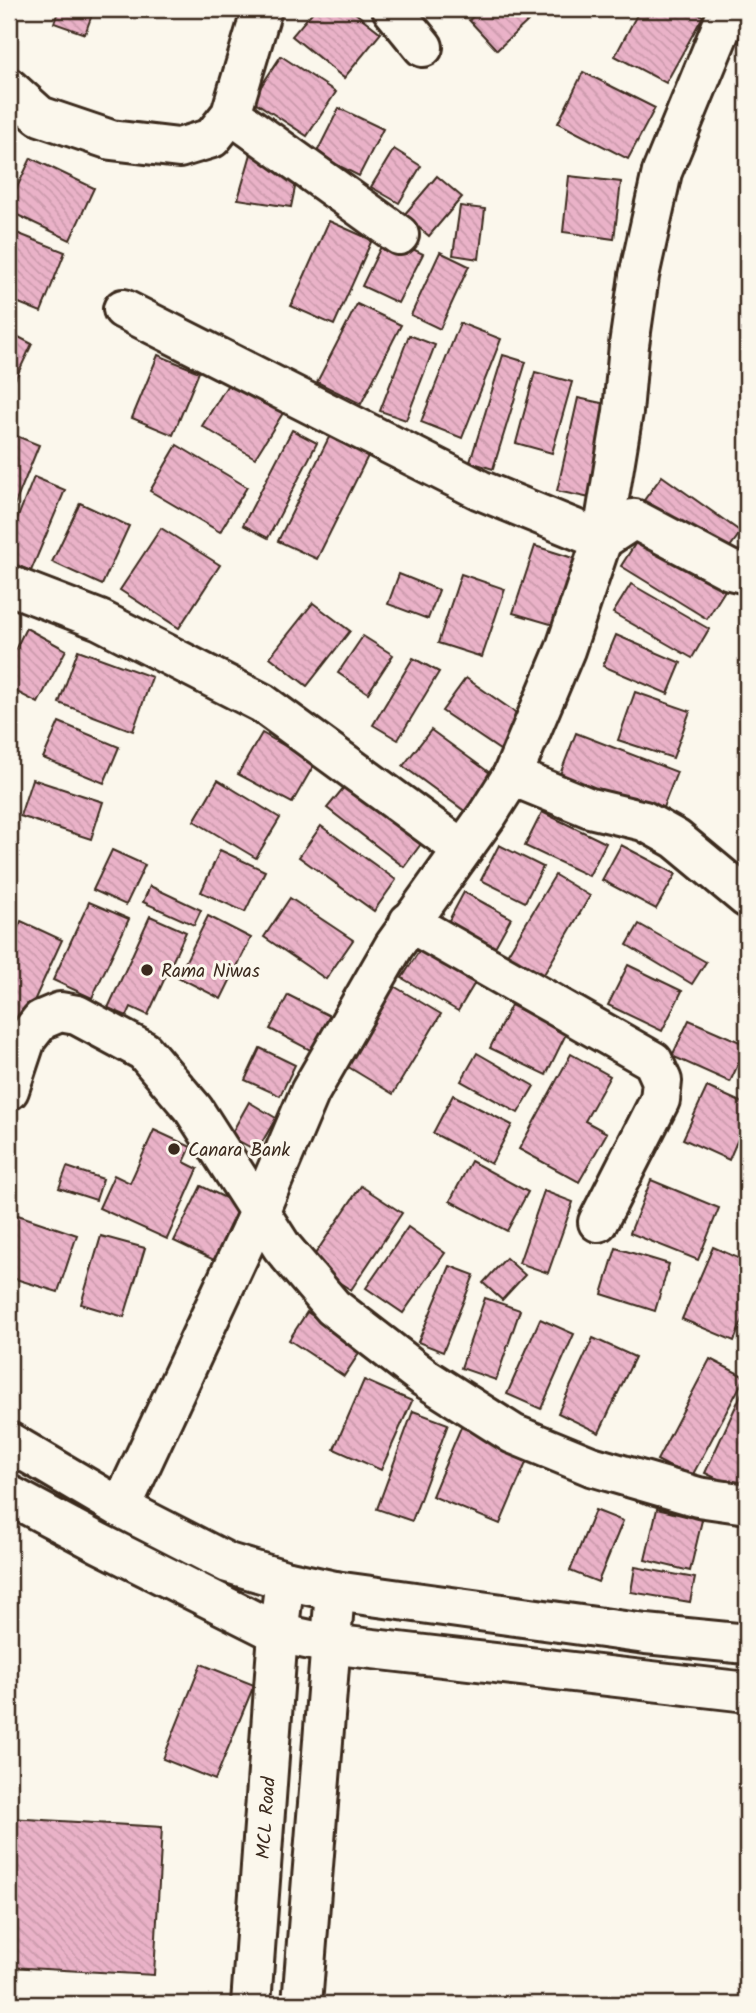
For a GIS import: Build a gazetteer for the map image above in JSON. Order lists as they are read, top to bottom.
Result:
{
  "streets": {
    "street": ["MCL Road"]
  },
  "places": ["Rama Niwas", "Canara Bank"]
}
